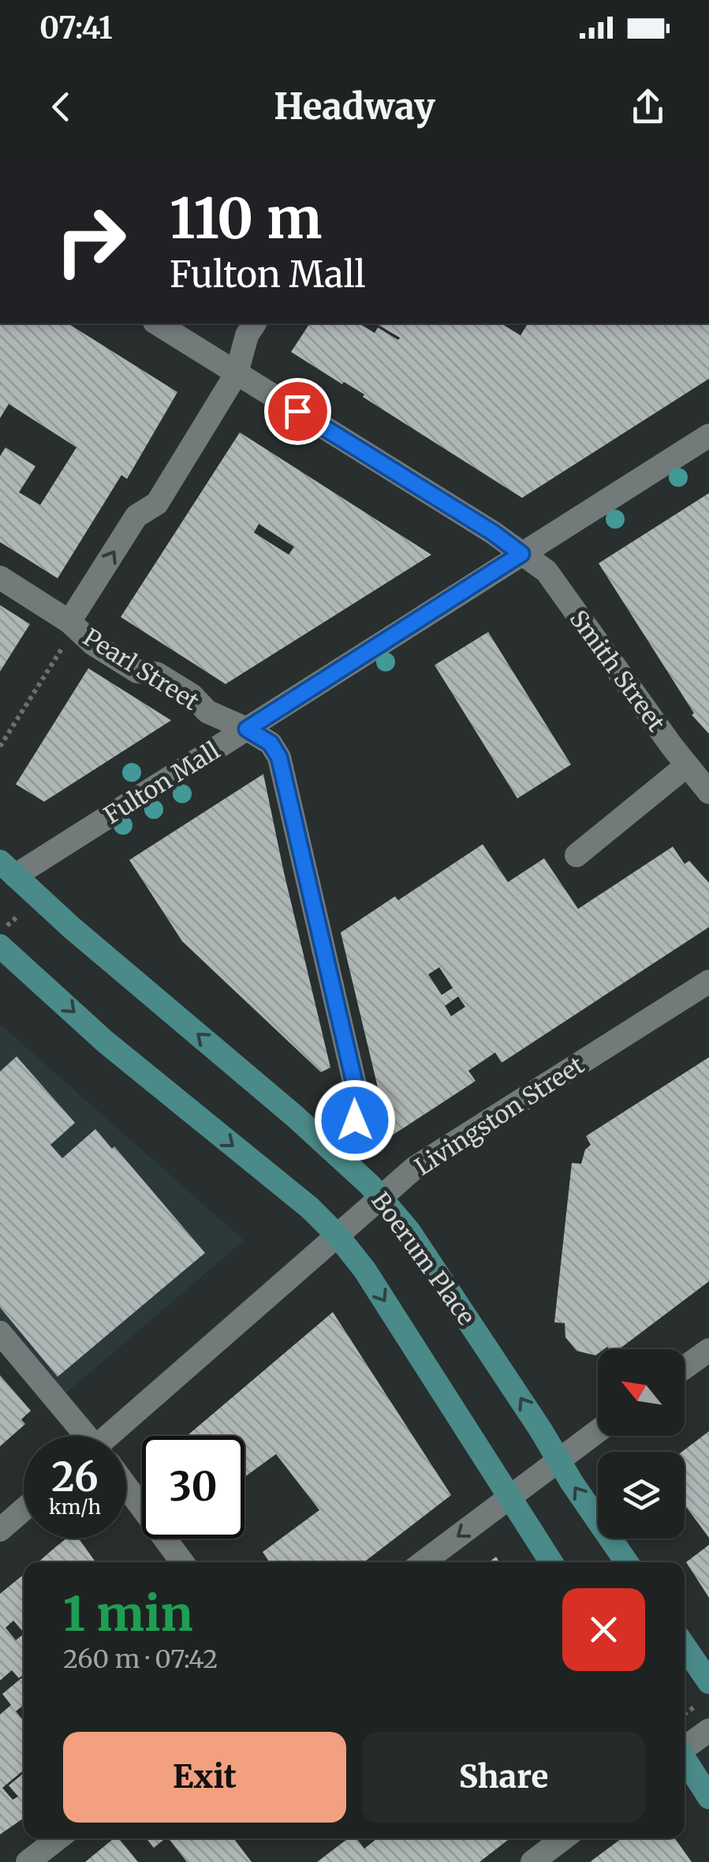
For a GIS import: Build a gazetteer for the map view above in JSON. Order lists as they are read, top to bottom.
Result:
{
  "streets": {
    "main road": ["Boerum Place"],
    "street": [
      "Pearl Street",
      "Smith Street",
      "Fulton Mall",
      "Livingston Street"
    ]
  },
  "crossings": [
    ["Pearl Street", "Fulton Mall"],
    ["Pearl Street", "Boerum Place"],
    ["Smith Street", "Fulton Mall"],
    ["Fulton Mall", "Boerum Place"],
    ["Livingston Street", "Boerum Place"]
  ],
  "north": "top left",
  "page": {
    "status": "07:41",
    "header": "Headway",
    "turn": ["110 m", "Fulton Mall"],
    "speed": "26 km/h",
    "limit": "30",
    "heading": ["1 min", "260 m · 07:42"],
    "buttons": ["Exit", "Share"]
  }
}
